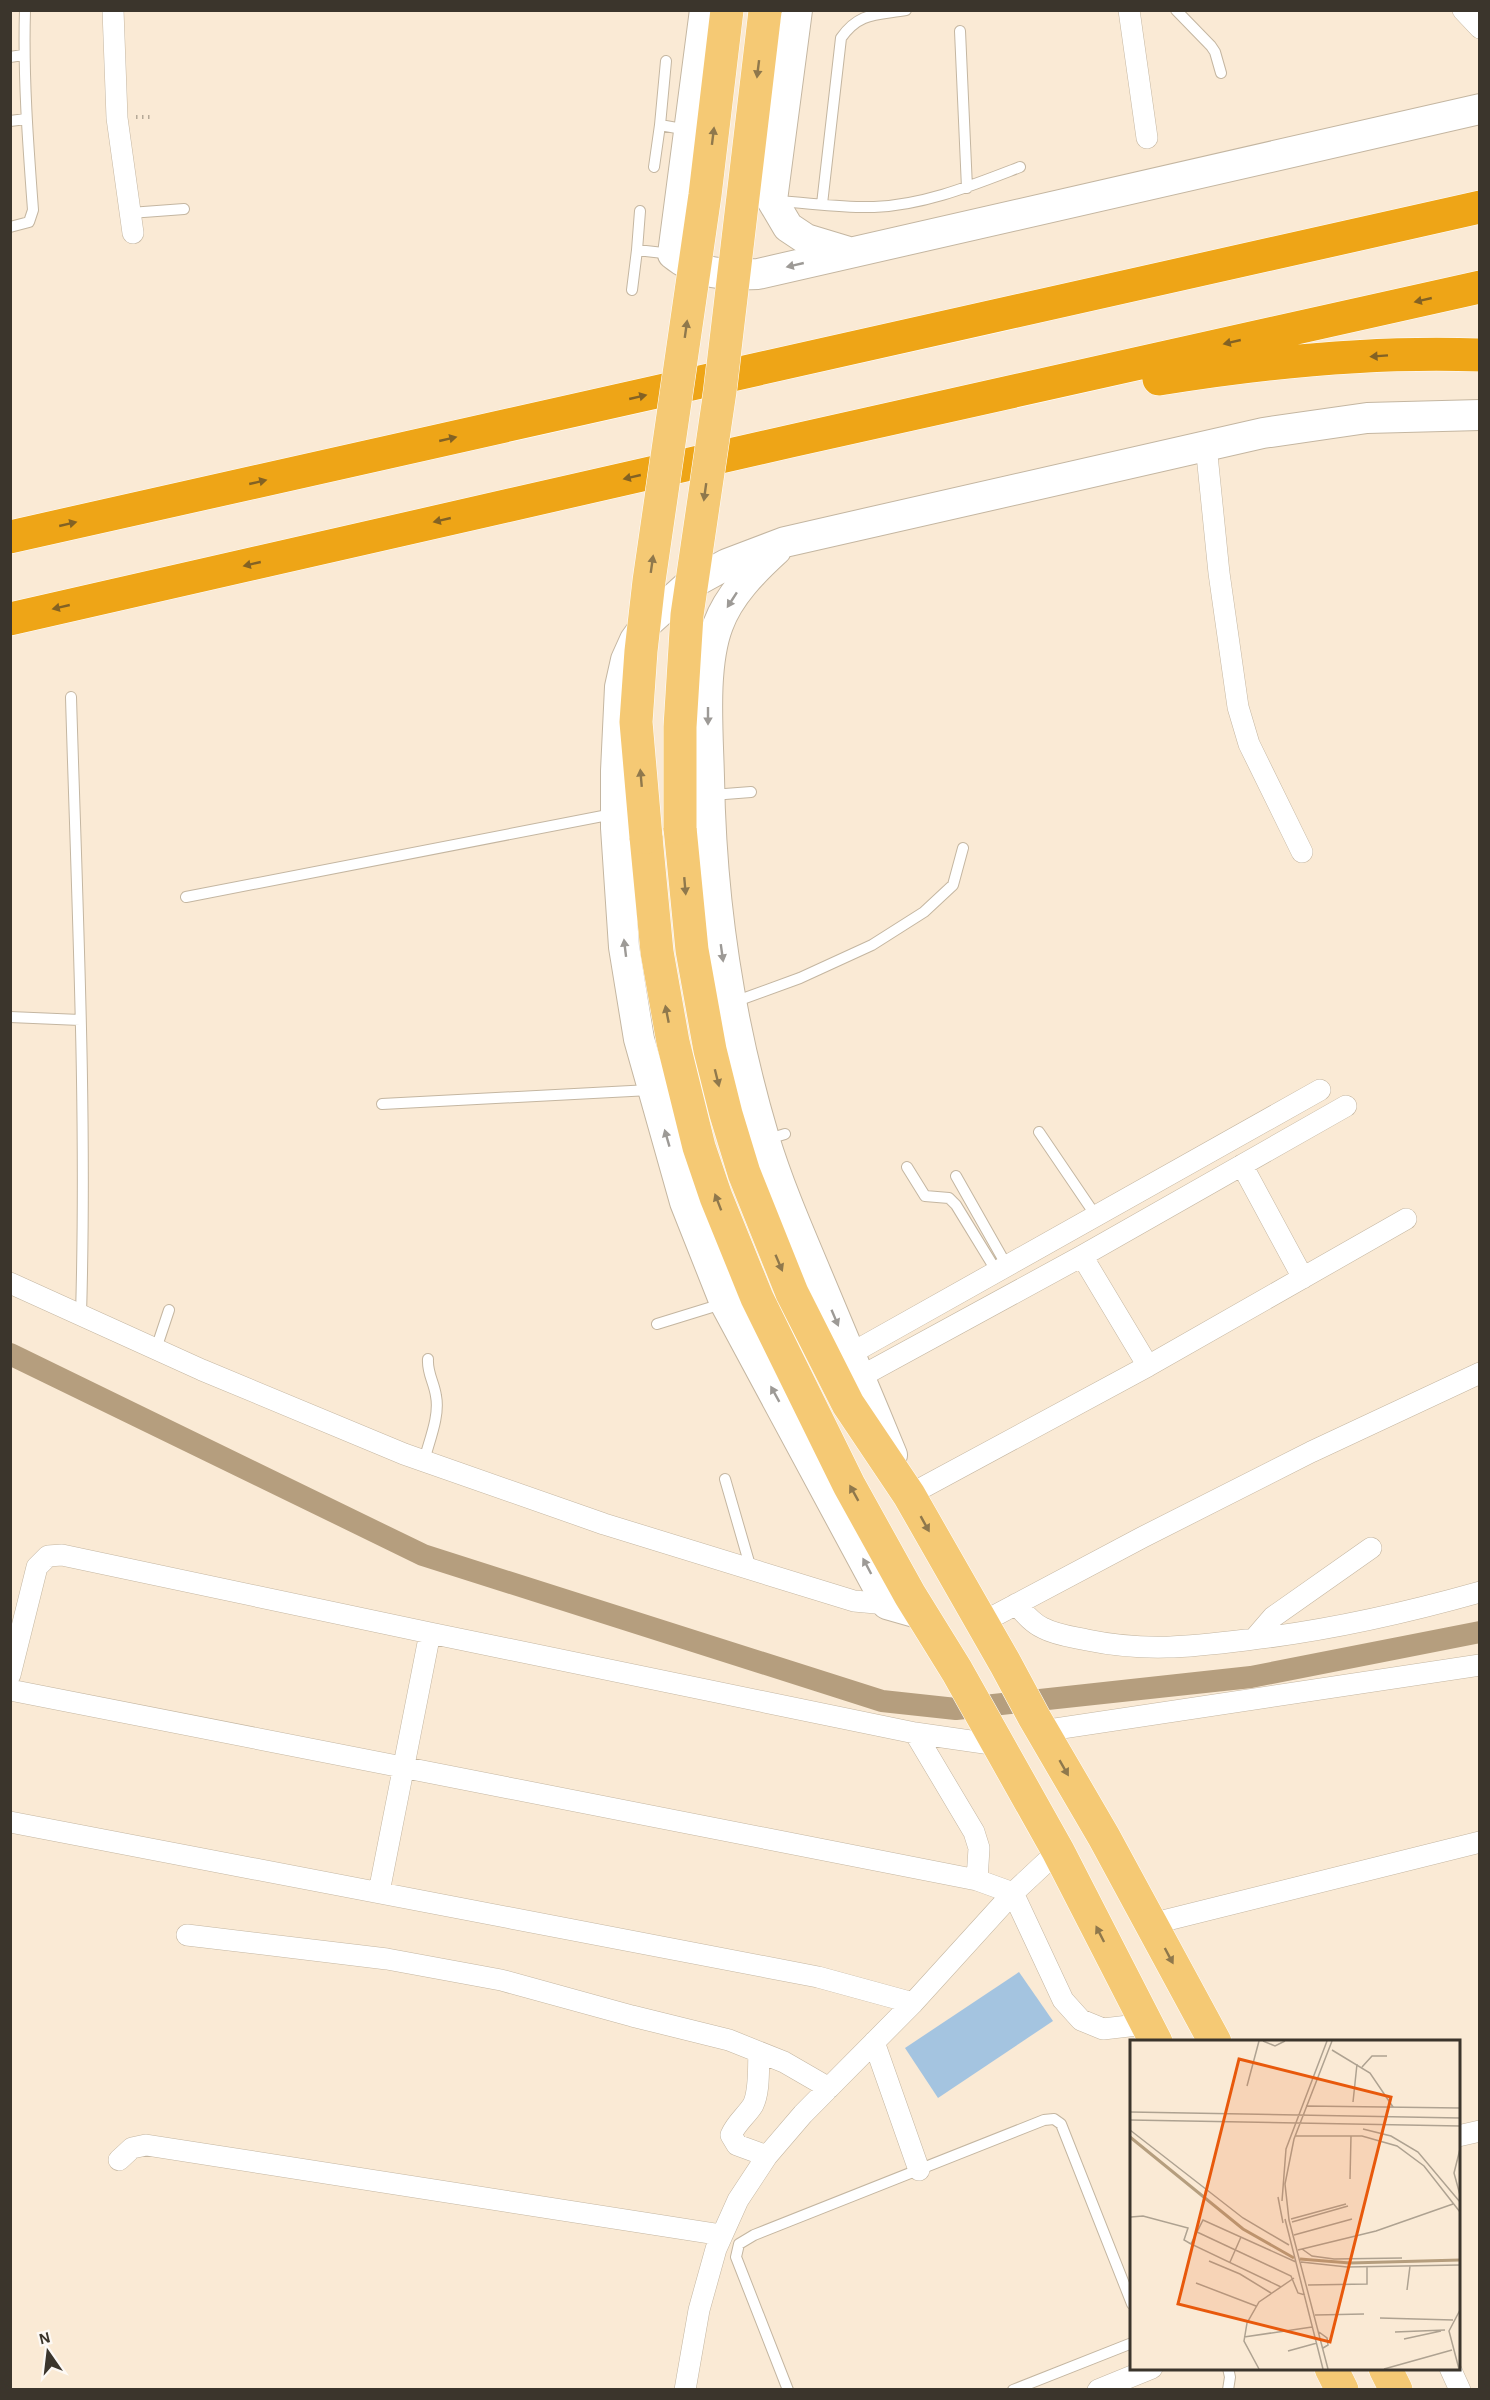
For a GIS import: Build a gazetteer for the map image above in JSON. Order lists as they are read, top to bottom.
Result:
{
  "north": "top"
}
